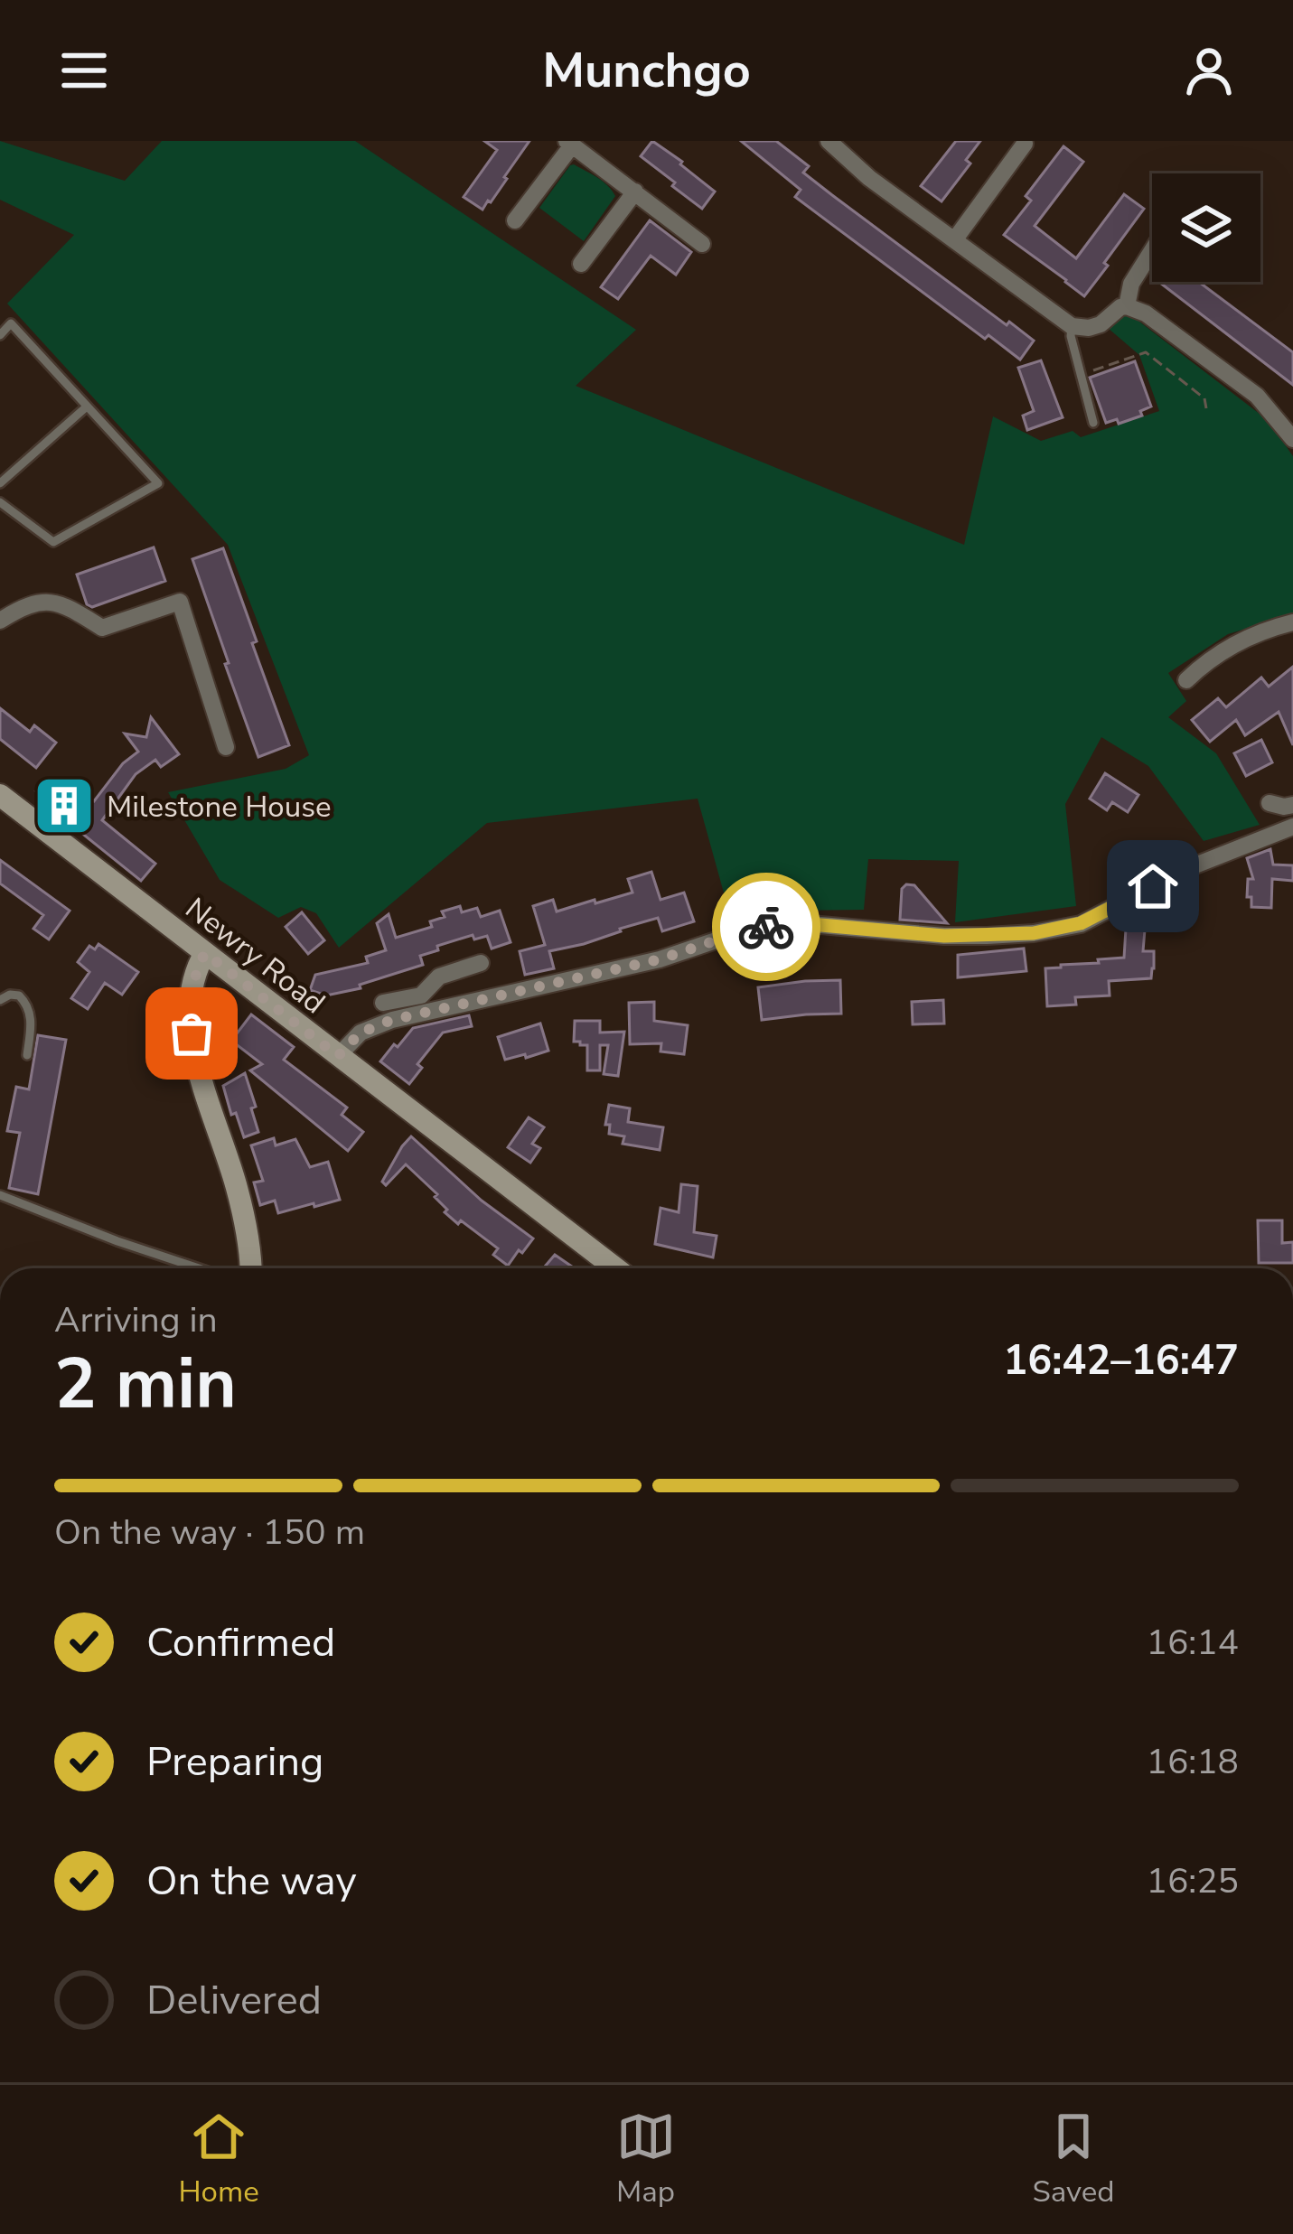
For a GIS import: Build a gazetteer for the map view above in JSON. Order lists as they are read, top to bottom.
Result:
{
  "streets": {
    "main road": ["Newry Road"]
  },
  "places": {
    "building": ["Milestone House"]
  },
  "page": {
    "header": "Munchgo",
    "heading": ["2 min", "Arriving in", "16:42–16:47"],
    "bar": "On the way · 150 m",
    "list": [
      ["Confirmed", "16:14"],
      ["Preparing", "16:18"],
      ["On the way", "16:25"],
      "Delivered"
    ],
    "tabs": ["Home", "Map", "Saved"]
  }
}
